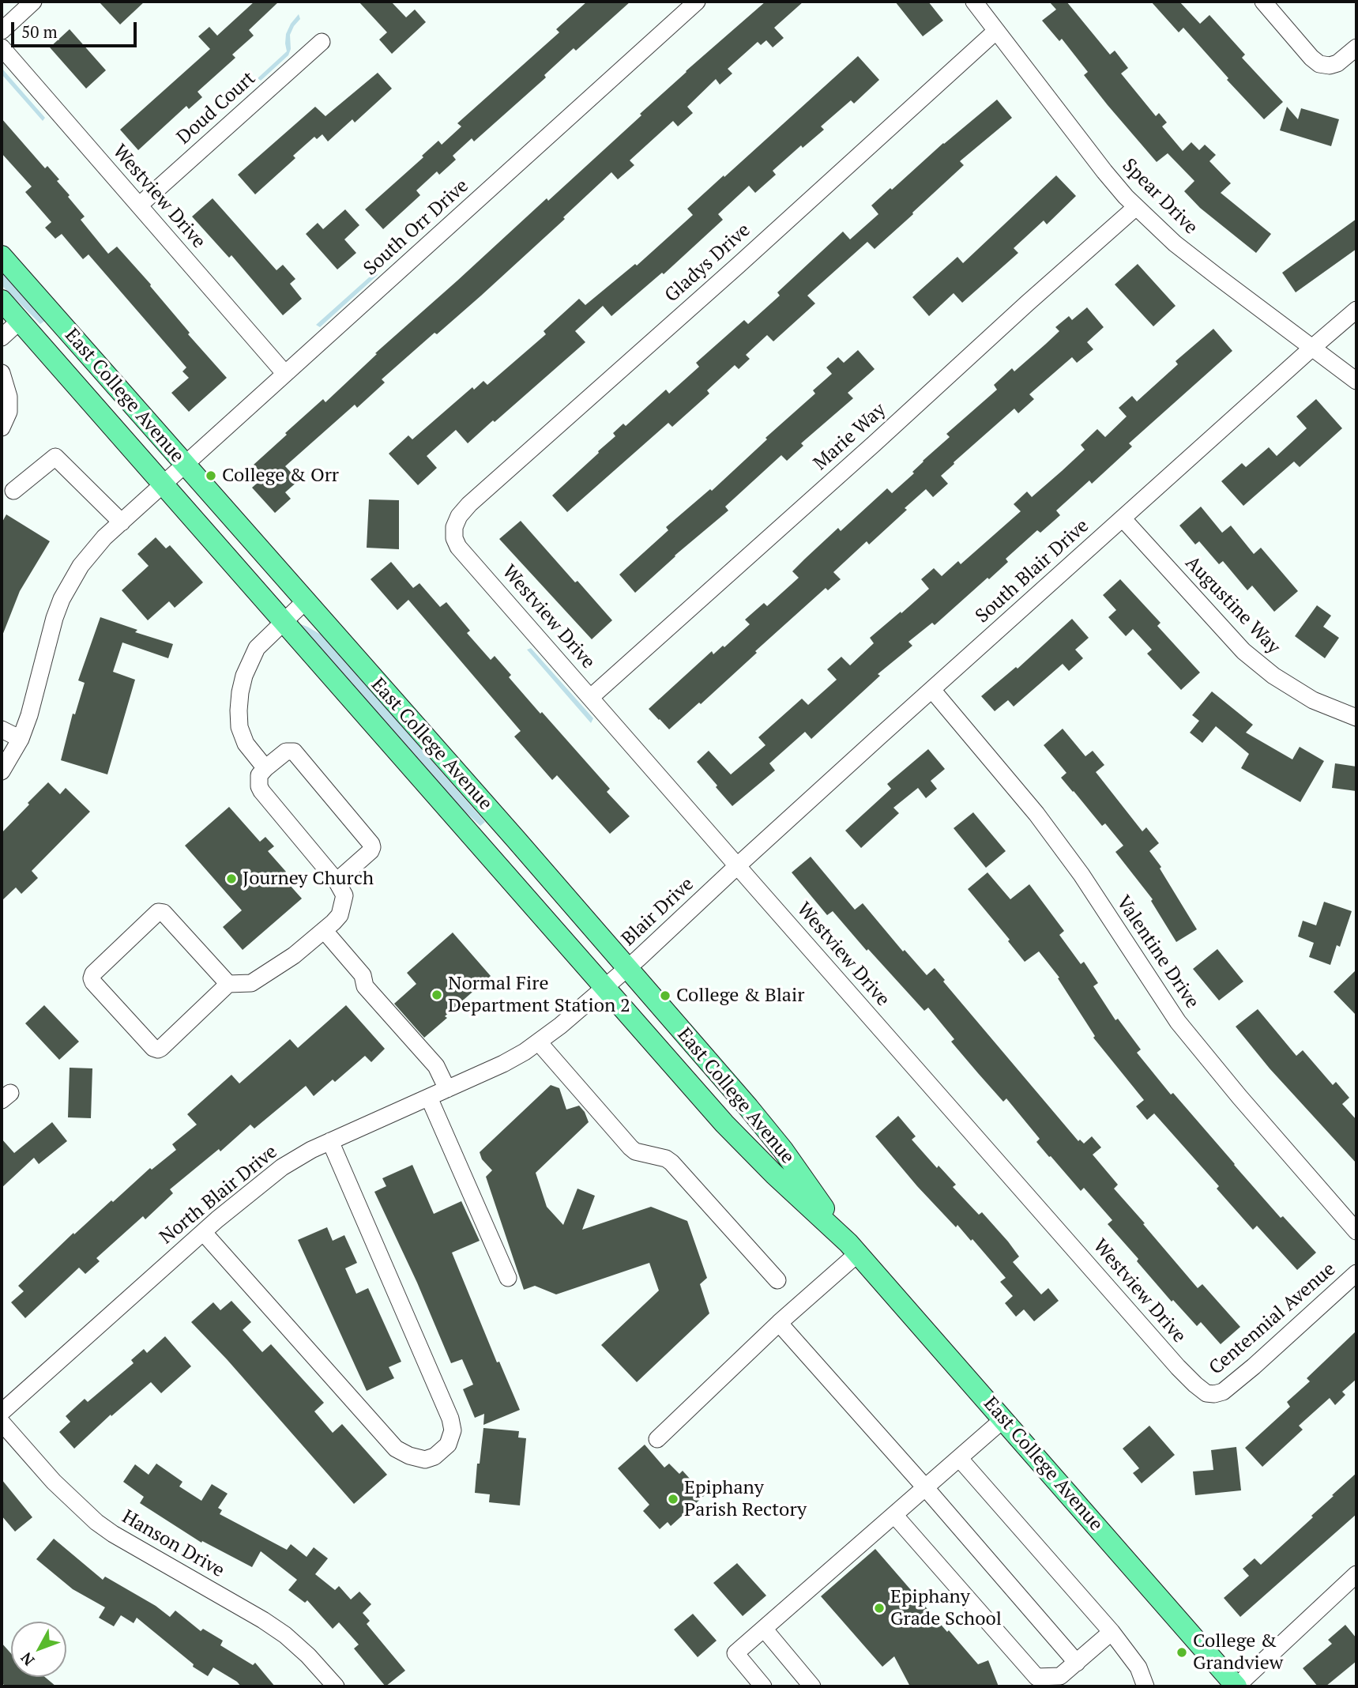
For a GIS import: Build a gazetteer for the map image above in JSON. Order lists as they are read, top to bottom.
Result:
{
  "streets": {
    "main road": ["East College Avenue"],
    "street": [
      "Doud Court",
      "Westview Drive",
      "Spear Drive",
      "South Orr Drive",
      "Gladys Drive",
      "Marie Way",
      "South Blair Drive",
      "Augustine Way",
      "Blair Drive",
      "Valentine Drive",
      "North Blair Drive",
      "Centennial Avenue",
      "Hanson Drive"
    ]
  },
  "crossings": [
    ["Doud Court", "Westview Drive"],
    ["Westview Drive", "South Orr Drive"],
    ["Westview Drive", "Gladys Drive"],
    ["Westview Drive", "Marie Way"],
    ["Westview Drive", "South Blair Drive"],
    ["Westview Drive", "Blair Drive"],
    ["Westview Drive", "Centennial Avenue"],
    ["Spear Drive", "Gladys Drive"],
    ["Spear Drive", "Marie Way"],
    ["Spear Drive", "South Blair Drive"],
    ["South Orr Drive", "East College Avenue"],
    ["East College Avenue", "Blair Drive"],
    ["East College Avenue", "North Blair Drive"],
    ["South Blair Drive", "Augustine Way"],
    ["South Blair Drive", "Blair Drive"],
    ["South Blair Drive", "Valentine Drive"],
    ["Blair Drive", "North Blair Drive"]
  ],
  "places": [
    "College & Orr",
    "Journey Church",
    "Normal Fire Department Station 2",
    "College & Blair",
    "Epiphany Parish Rectory",
    "Epiphany Grade School",
    "College & Grandview"
  ],
  "scale_bar": "50 m",
  "north": "bottom left"
}
